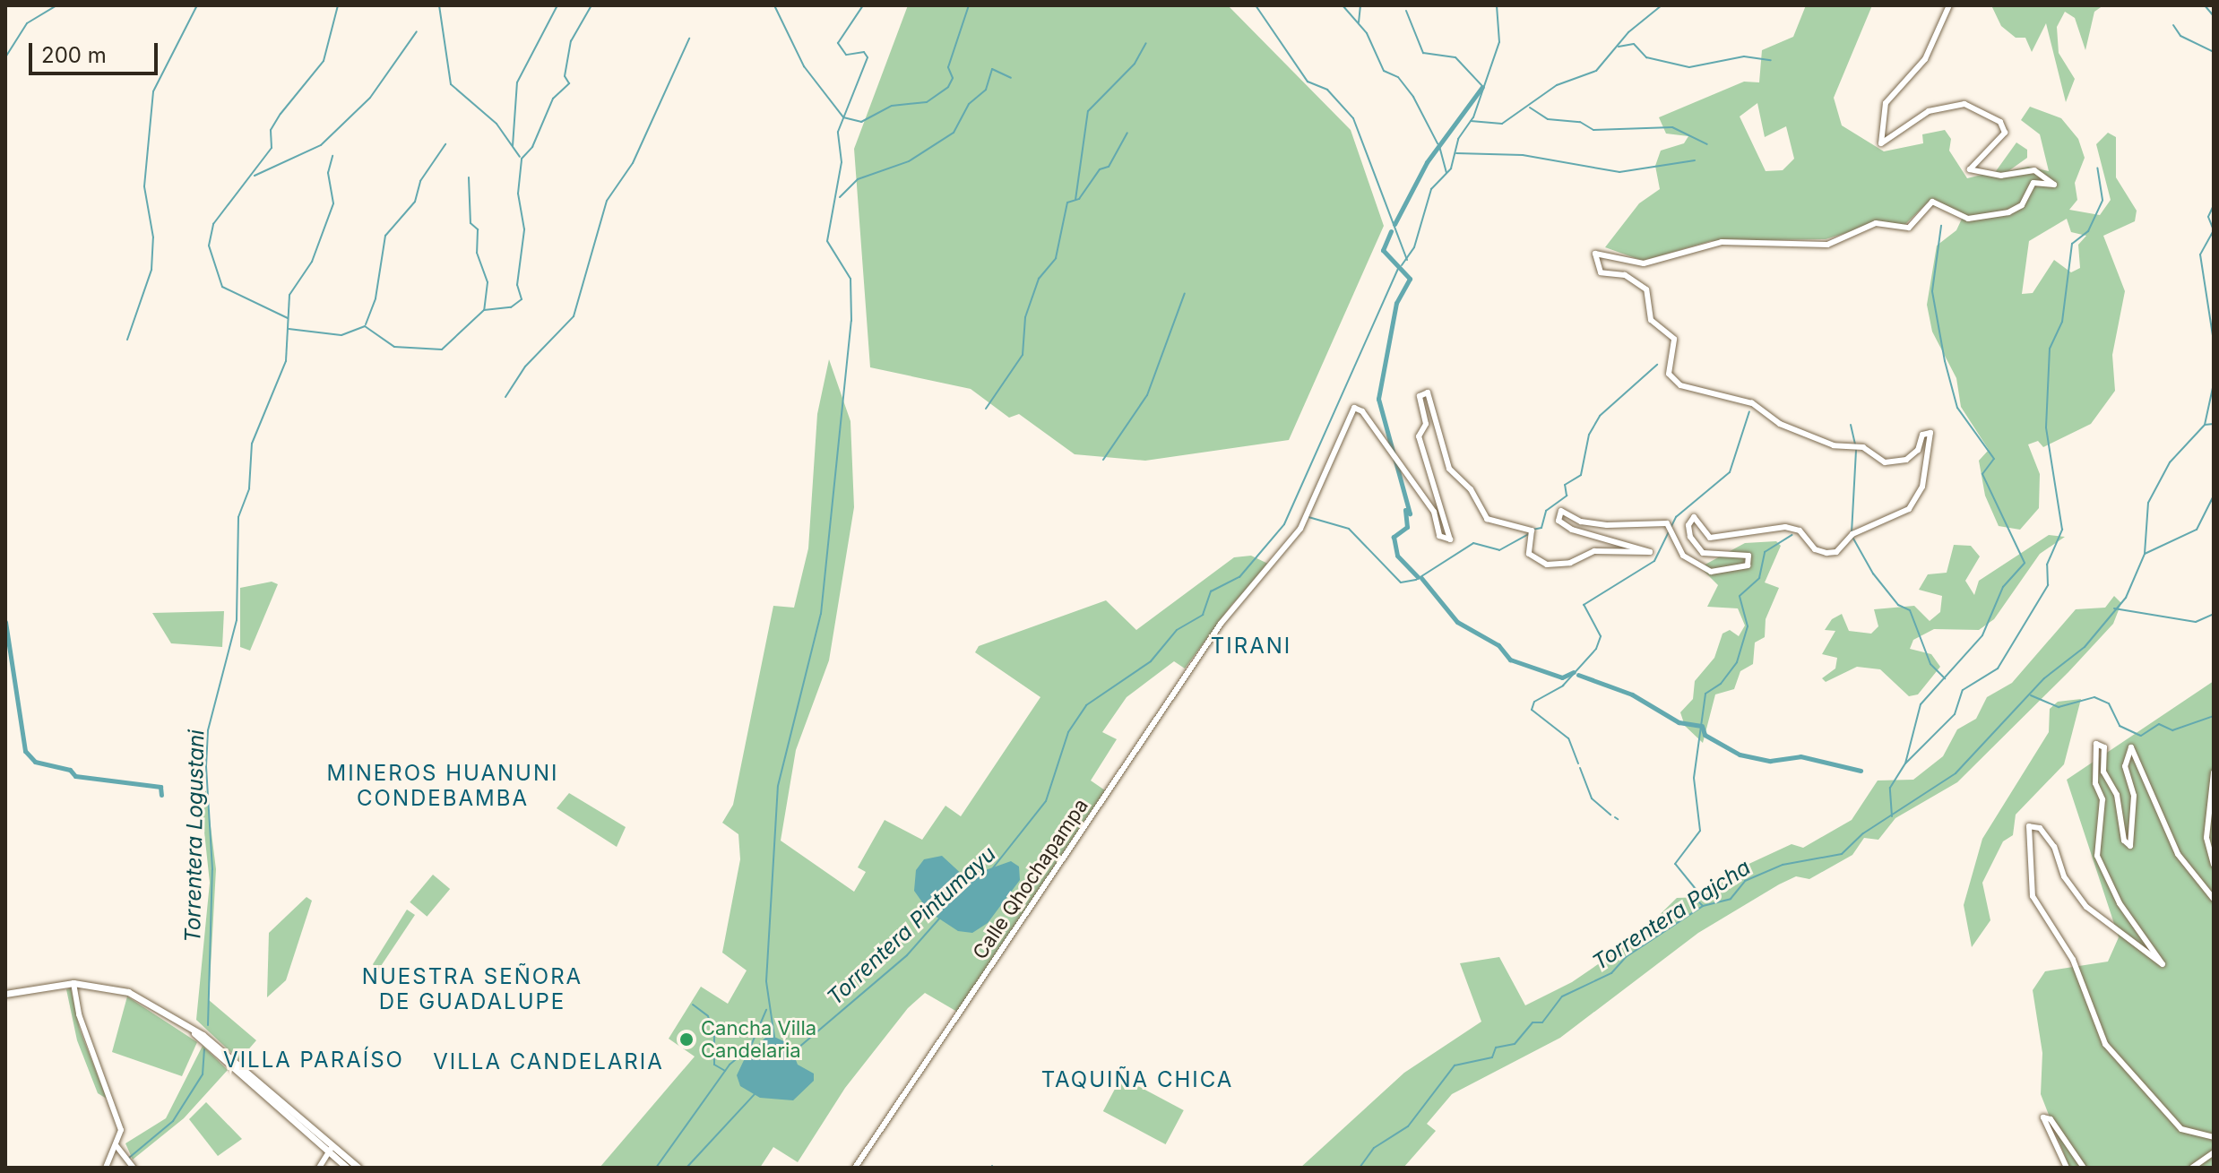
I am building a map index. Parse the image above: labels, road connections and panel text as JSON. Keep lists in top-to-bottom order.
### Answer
{
  "streets": {
    "street": ["Calle Qhochapampa"]
  },
  "districts": [
    "TIRANI",
    "MINEROS HUANUNI CONDEBAMBA",
    "NUESTRA SEÑORA DE GUADALUPE",
    "VILLA PARAÍSO",
    "VILLA CANDELARIA",
    "TAQUIÑA CHICA"
  ],
  "water": ["Torrentera Logustani", "Torrentera Pajcha", "Torrentera Pintumayu"],
  "places": ["Cancha Villa Candelaria"],
  "scale_bar": "200 m"
}
